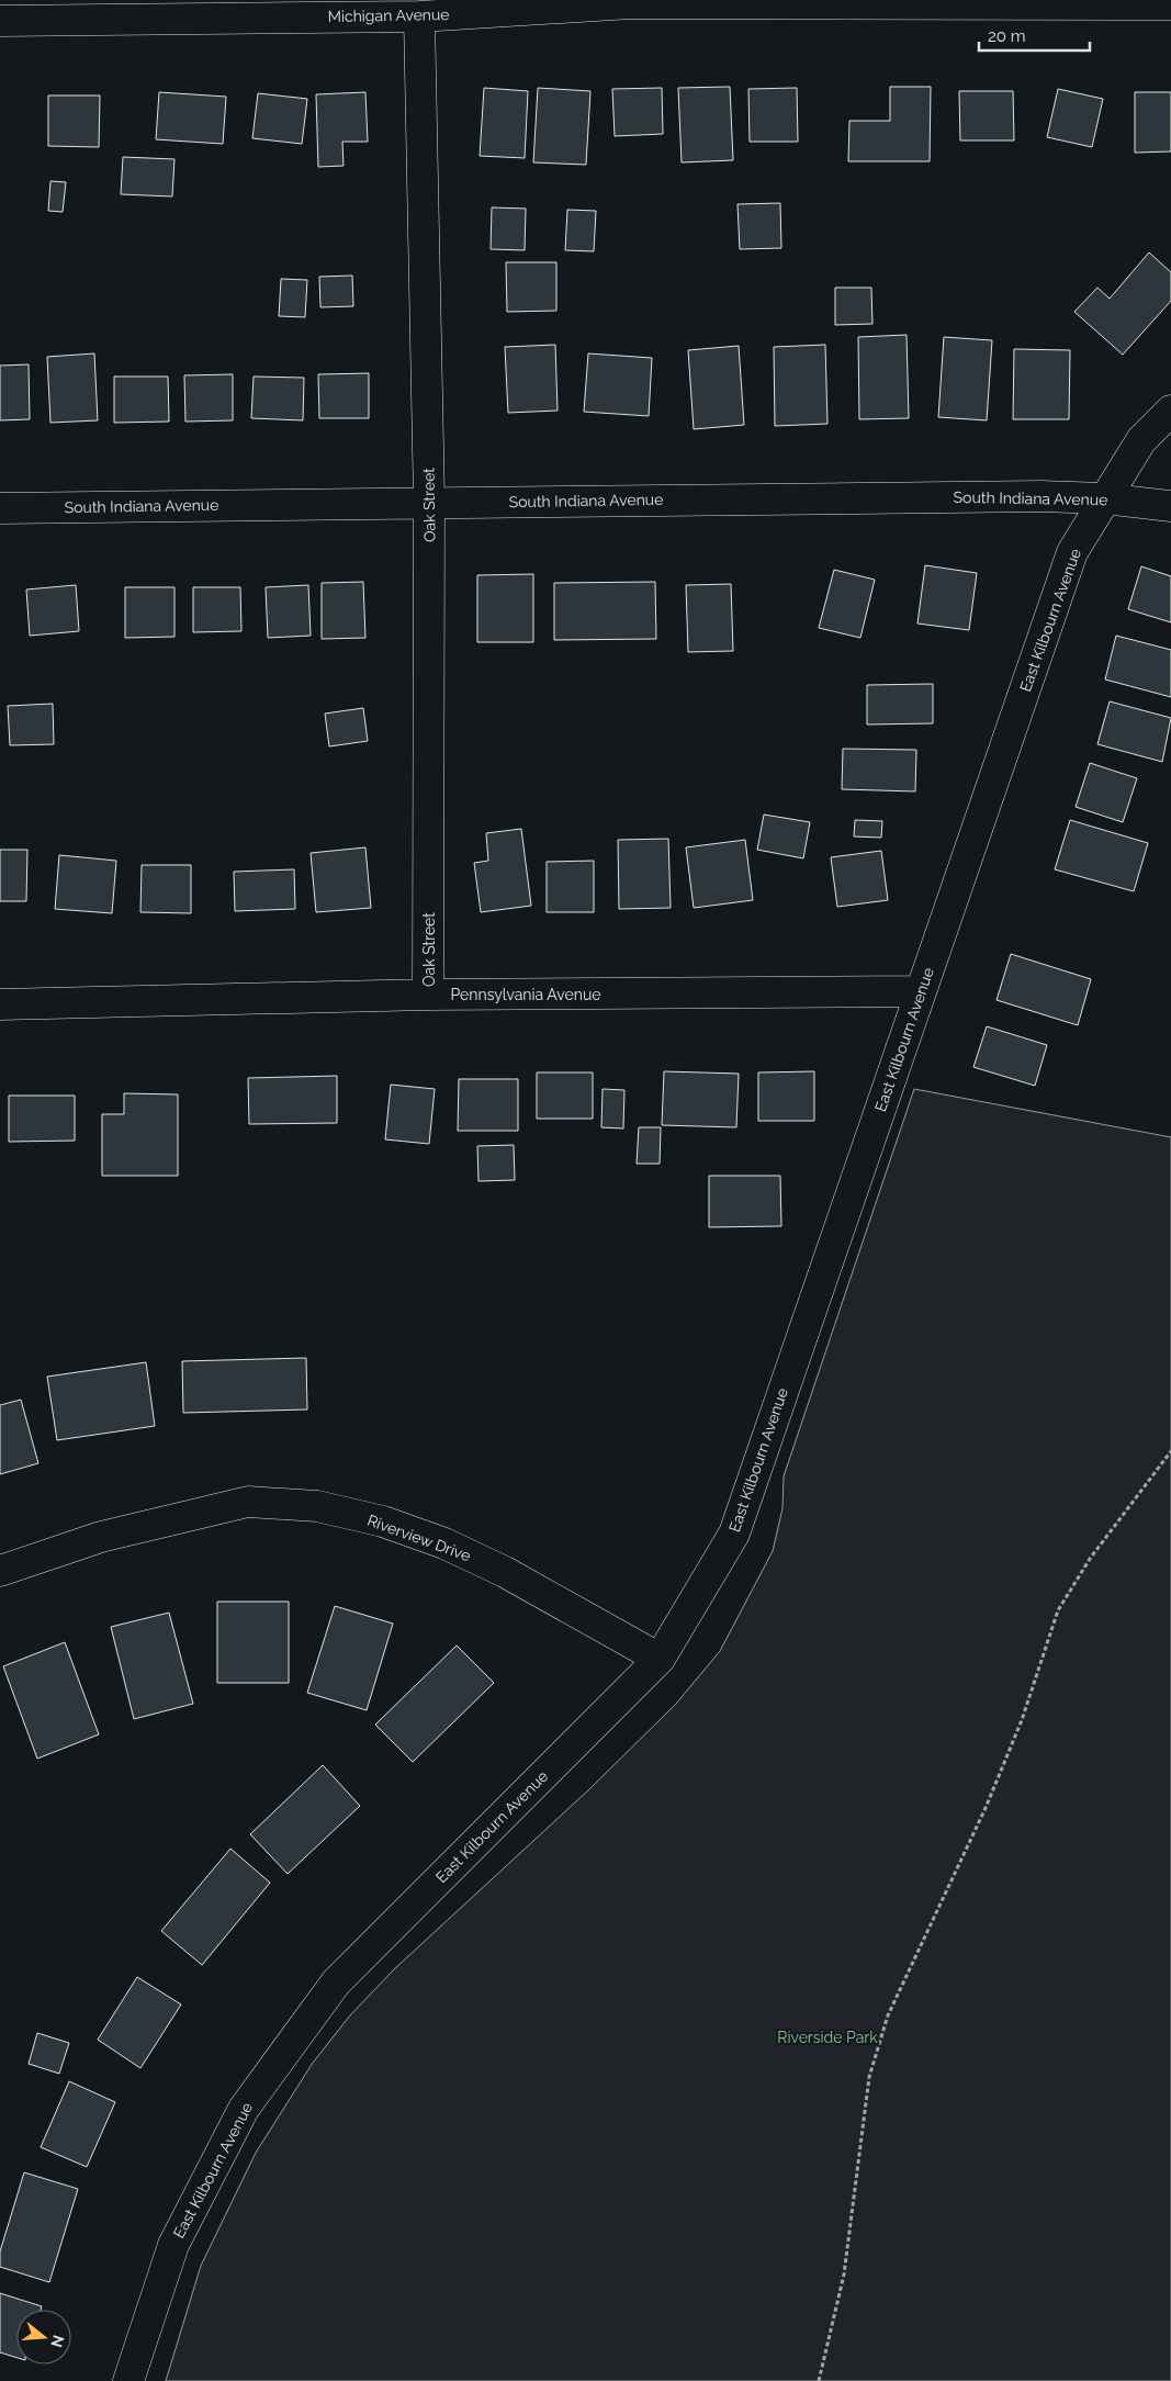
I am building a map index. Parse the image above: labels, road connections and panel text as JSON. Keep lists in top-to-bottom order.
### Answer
{
  "streets": {
    "street": [
      "Michigan Avenue",
      "South Indiana Avenue",
      "Oak Street",
      "East Kilbourn Avenue",
      "Pennsylvania Avenue",
      "Riverview Drive"
    ]
  },
  "crossings": [
    ["Michigan Avenue", "Oak Street"],
    ["South Indiana Avenue", "Oak Street"],
    ["South Indiana Avenue", "East Kilbourn Avenue"],
    ["Oak Street", "Pennsylvania Avenue"],
    ["East Kilbourn Avenue", "Pennsylvania Avenue"],
    ["East Kilbourn Avenue", "Riverview Drive"]
  ],
  "parks": ["Riverside Park"],
  "scale_bar": "20 m",
  "north": "right"
}
